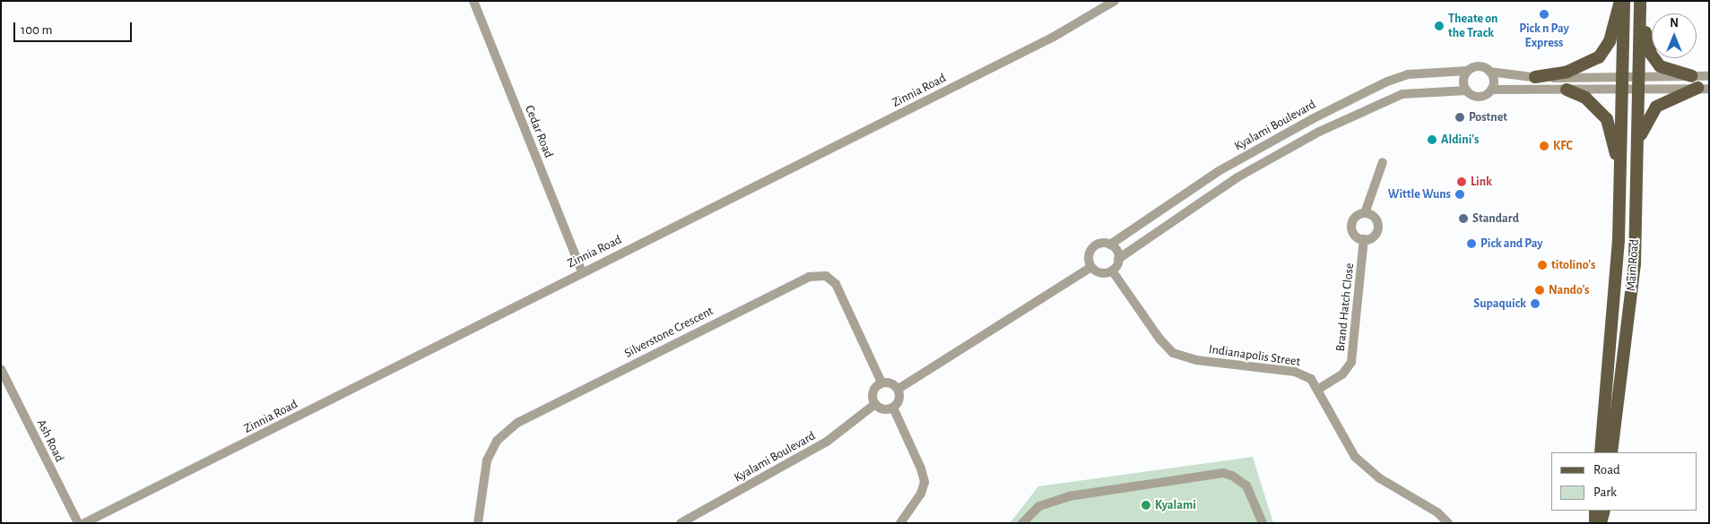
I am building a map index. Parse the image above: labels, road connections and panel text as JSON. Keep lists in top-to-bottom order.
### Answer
{
  "streets": {
    "main road": ["Main Road"],
    "street": [
      "Zinnia Road",
      "Kyalami Boulevard",
      "Cedar Road",
      "Brand Hatch Close",
      "Silverstone Crescent",
      "Indianapolis Street",
      "Ash Road"
    ]
  },
  "crossings": [
    ["Zinnia Road", "Cedar Road"],
    ["Kyalami Boulevard", "Main Road"],
    ["Kyalami Boulevard", "Silverstone Crescent"],
    ["Kyalami Boulevard", "Indianapolis Street"],
    ["Brand Hatch Close", "Indianapolis Street"]
  ],
  "places": [
    "Pick n Pay Express",
    "Theate on the Track",
    "Postnet",
    "Aldini's",
    "KFC",
    "Link",
    "Wittle Wuns",
    "Standard",
    "Pick and Pay",
    "titolino's",
    "Nando's",
    "Supaquick",
    "Kyalami"
  ],
  "legend": ["Road", "Park"],
  "scale_bar": "100 m",
  "north": "top"
}
